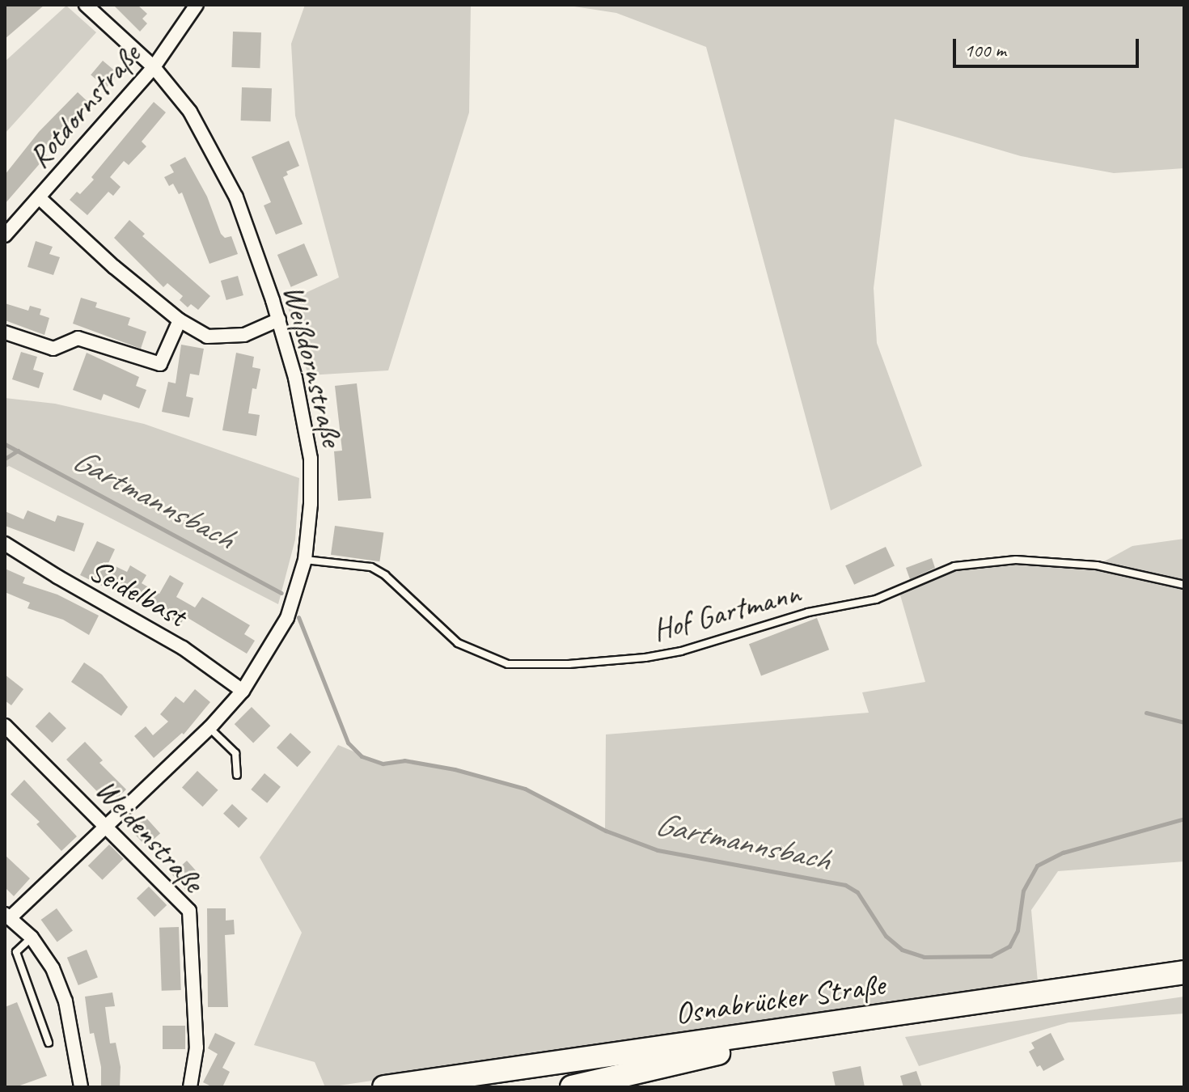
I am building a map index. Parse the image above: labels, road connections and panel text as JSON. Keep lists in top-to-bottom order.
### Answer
{
  "streets": {
    "highway": ["Osnabrücker Straße"],
    "street": [
      "Rotdornstraße",
      "Weißdornstraße",
      "Seidelbast",
      "Weidenstraße"
    ],
    "lane": ["Hof Gartmann"]
  },
  "crossings": [
    ["Rotdornstraße", "Weißdornstraße"],
    ["Weißdornstraße", "Seidelbast"],
    ["Weißdornstraße", "Hof Gartmann"],
    ["Weißdornstraße", "Weidenstraße"]
  ],
  "water": ["Gartmannsbach"],
  "scale_bar": "100 m"
}
